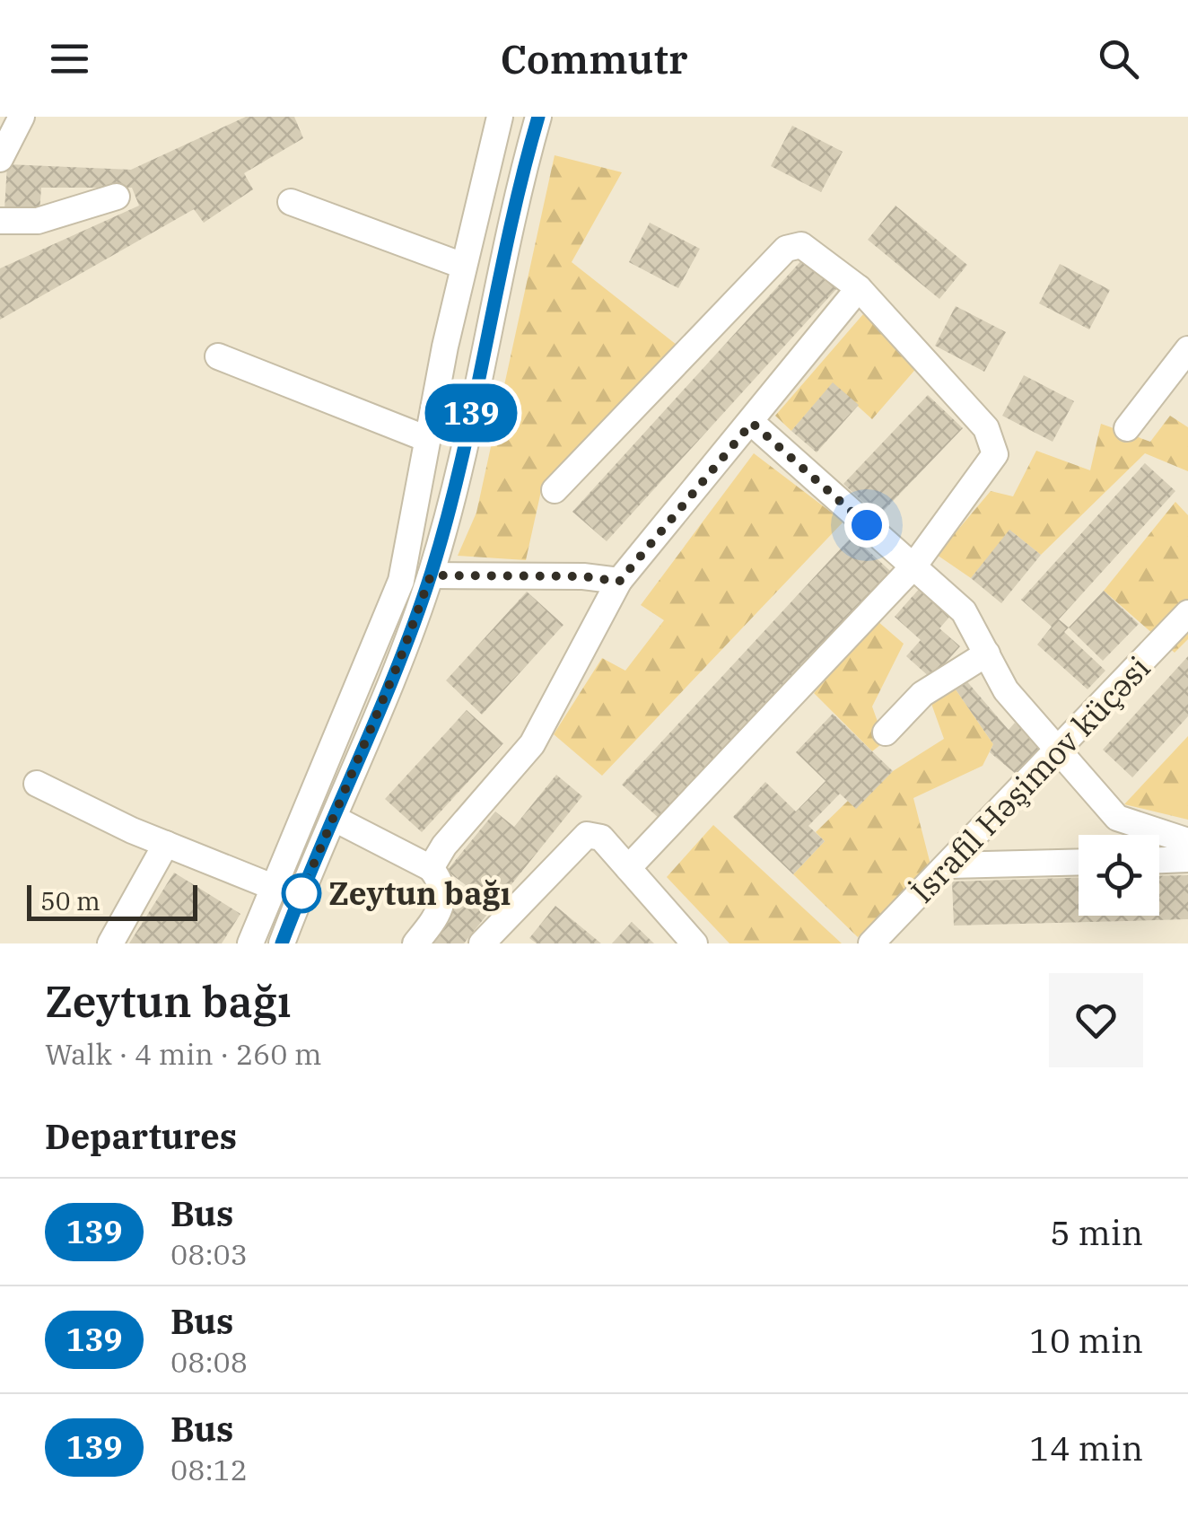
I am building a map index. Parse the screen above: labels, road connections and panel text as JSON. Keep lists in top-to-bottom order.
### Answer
{
  "streets": {
    "street": ["İsrafil Həşimov küçəsi"]
  },
  "places": ["Zeytun bağı"],
  "lines": ["bus line 139"],
  "scale_bar": "50 m",
  "page": {
    "header": "Commutr",
    "on_map": "139",
    "scale": "50 m",
    "heading": [
      ["Zeytun bağı", "Walk · 4 min · 260 m"],
      "Departures"
    ],
    "list": [
      {
        "mark": "139",
        "name": "Bus",
        "note": "08:03",
        "value": "5 min"
      },
      {
        "mark": "139",
        "name": "Bus",
        "note": "08:08",
        "value": "10 min"
      },
      {
        "mark": "139",
        "name": "Bus",
        "note": "08:12",
        "value": "14 min"
      }
    ]
  }
}
